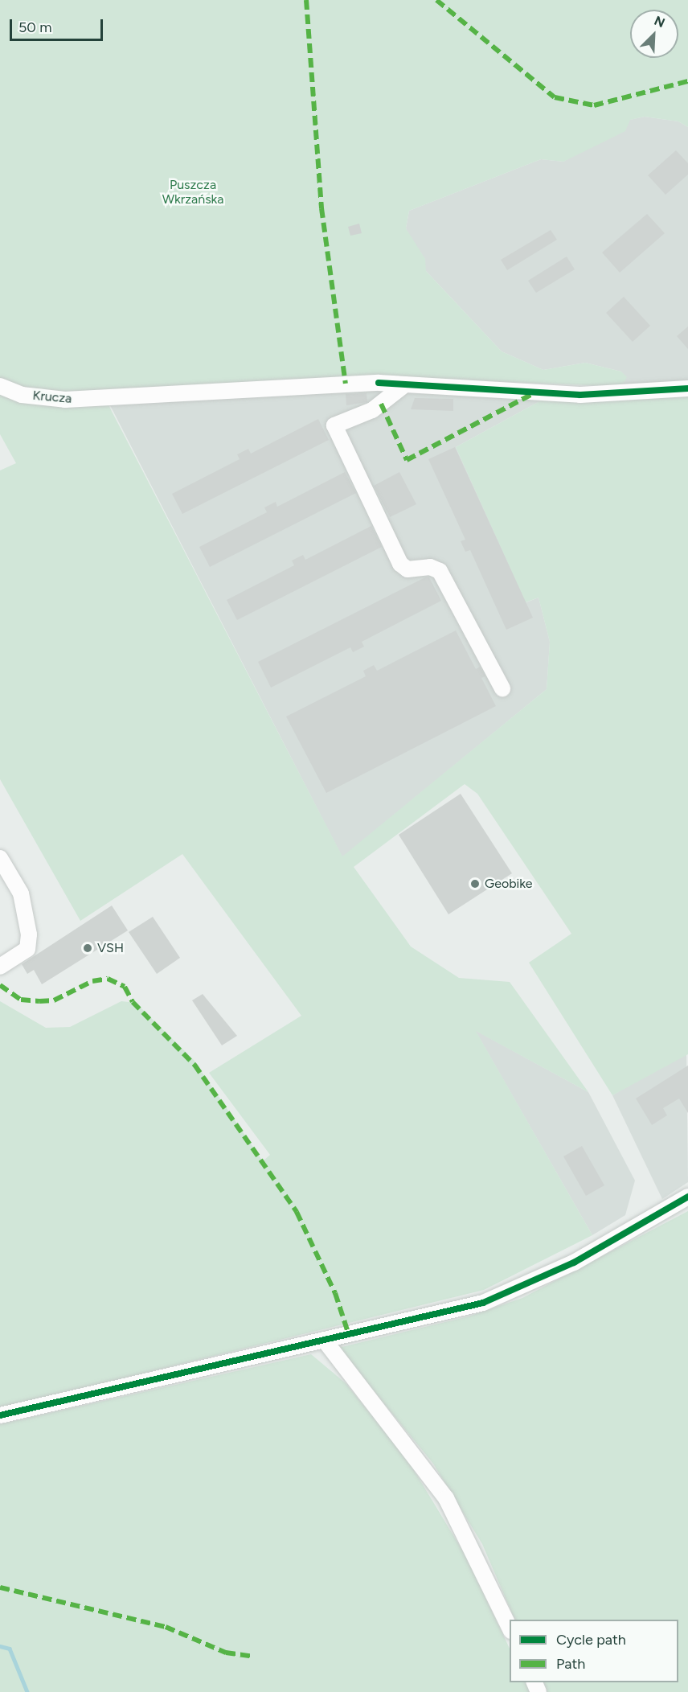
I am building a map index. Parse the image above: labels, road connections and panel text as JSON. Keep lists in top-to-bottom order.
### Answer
{
  "streets": {
    "street": ["Krucza"]
  },
  "parks": ["Puszcza Wkrzańska"],
  "places": ["Geobike", "VSH"],
  "legend": ["Cycle path", "Path"],
  "scale_bar": "50 m",
  "north": "top right"
}
